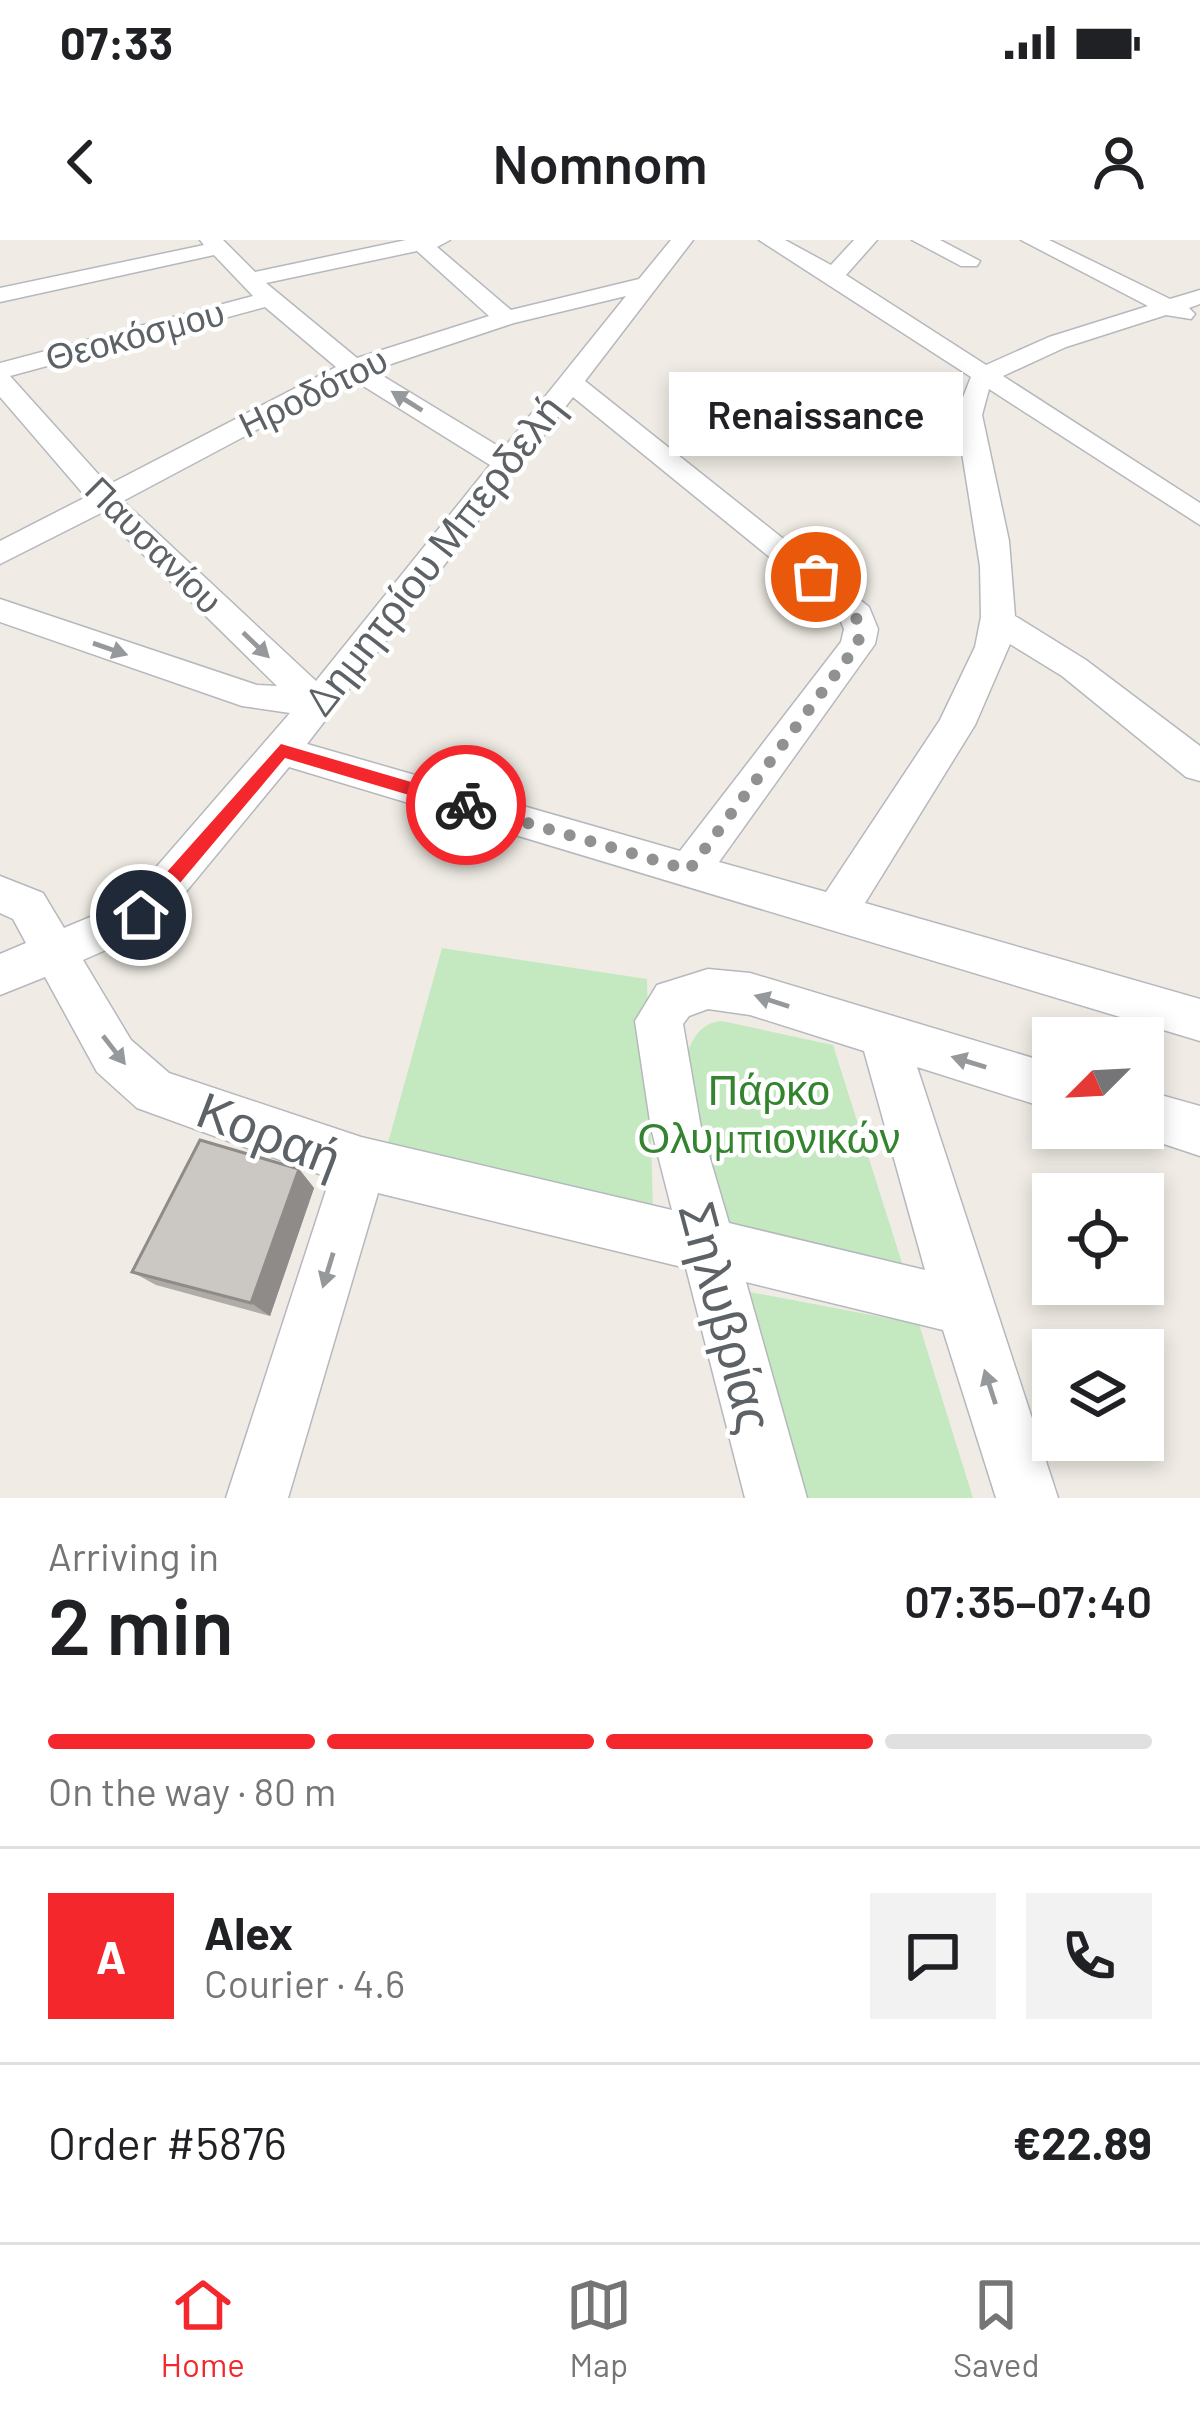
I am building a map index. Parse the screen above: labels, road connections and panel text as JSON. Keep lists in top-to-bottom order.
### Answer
{
  "streets": {
    "street": [
      "Θεοκόσμου",
      "Ηροδότου",
      "Παυσανίου",
      "Δημητρίου Μπερδελή",
      "Κοραή",
      "Σηλυβρίας"
    ]
  },
  "crossings": [
    ["Ηροδότου", "Παυσανίου"],
    ["Ηροδότου", "Δημητρίου Μπερδελή"],
    ["Παυσανίου", "Δημητρίου Μπερδελή"],
    ["Δημητρίου Μπερδελή", "Κοραή"]
  ],
  "parks": ["Πάρκο Ολυμπιονικών"],
  "places": ["Renaissance"],
  "north": "bottom left",
  "page": {
    "status": "07:33",
    "header": "Nomnom",
    "bubble": "Renaissance",
    "heading": ["2 min", "Arriving in", "07:35–07:40"],
    "panel": [
      "Alex",
      "Courier · 4.6",
      "Order #5876",
      "€22.89"
    ],
    "bar": "On the way · 80 m",
    "round": "A",
    "tabs": ["Home", "Map", "Saved"]
  }
}
